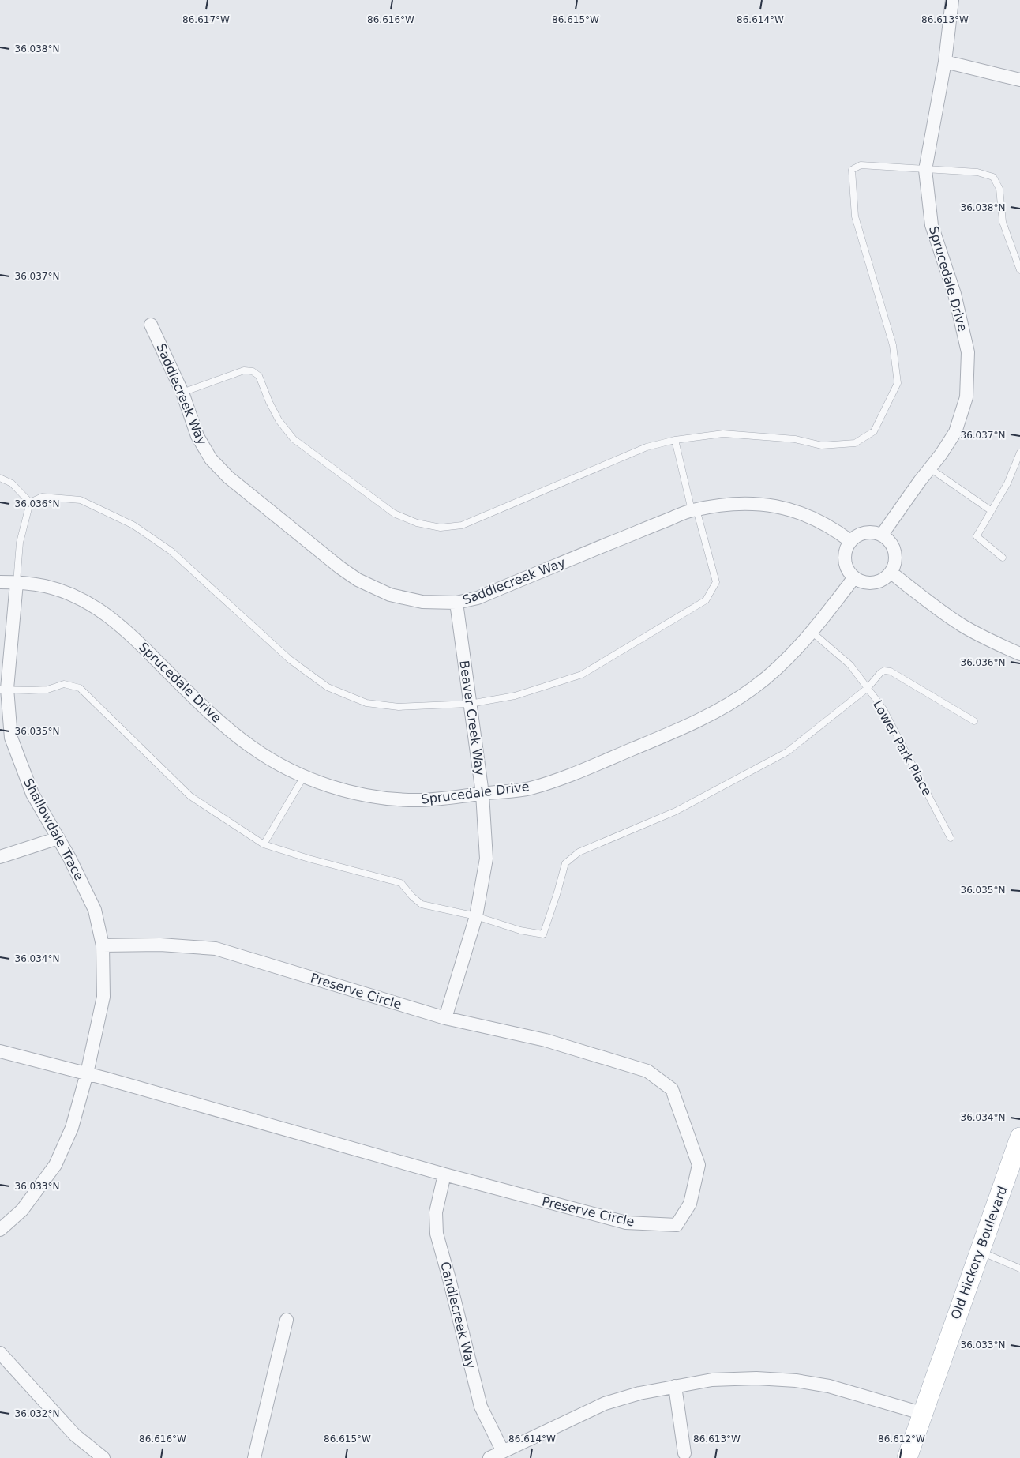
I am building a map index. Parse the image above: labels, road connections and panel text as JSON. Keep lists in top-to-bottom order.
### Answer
{
  "streets": {
    "main road": ["Old Hickory Boulevard"],
    "street": [
      "Sprucedale Drive",
      "Saddlecreek Way",
      "Beaver Creek Way",
      "Shallowdale Trace",
      "Preserve Circle",
      "Candlecreek Way"
    ],
    "lane": ["Lower Park Place"]
  },
  "crossings": [
    ["Sprucedale Drive", "Saddlecreek Way"],
    ["Sprucedale Drive", "Beaver Creek Way"],
    ["Sprucedale Drive", "Lower Park Place"],
    ["Sprucedale Drive", "Shallowdale Trace"],
    ["Saddlecreek Way", "Beaver Creek Way"],
    ["Beaver Creek Way", "Preserve Circle"],
    ["Shallowdale Trace", "Preserve Circle"],
    ["Preserve Circle", "Candlecreek Way"]
  ],
  "coordinates": [
    "86.617°W",
    "86.616°W",
    "86.615°W",
    "86.614°W",
    "86.613°W",
    "36.038°N",
    "36.037°N",
    "36.036°N",
    "36.035°N",
    "36.034°N",
    "36.033°N",
    "36.032°N",
    "86.612°W"
  ]
}
